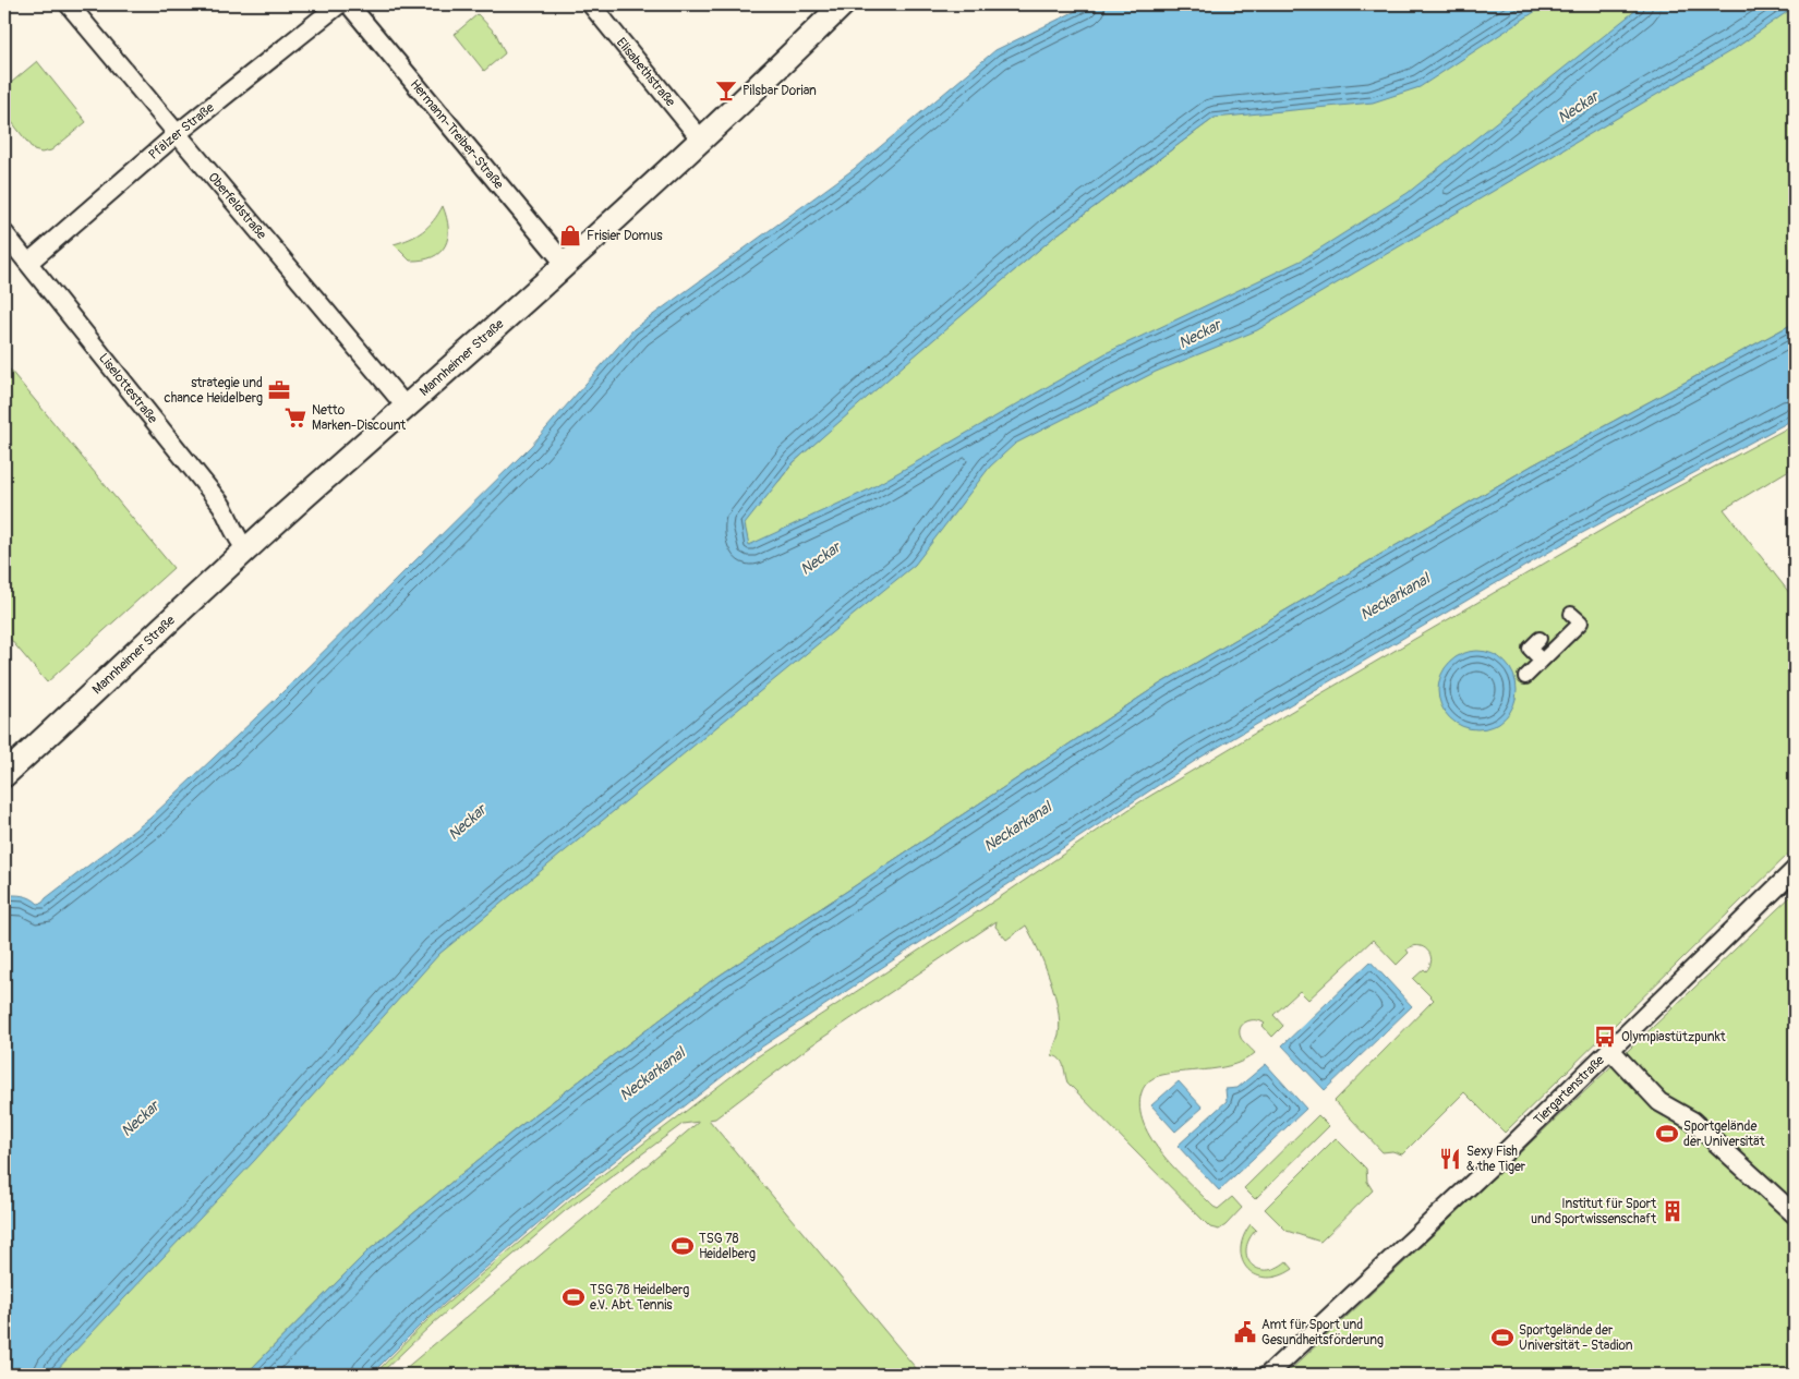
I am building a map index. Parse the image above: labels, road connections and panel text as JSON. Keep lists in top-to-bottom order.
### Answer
{
  "streets": {
    "street": [
      "Elisabethstraße",
      "Pfälzer Straße",
      "Hermann-Treiber-Straße",
      "Oberfeldstraße",
      "Mannheimer Straße",
      "Liselottestraße",
      "Tiergartenstraße"
    ]
  },
  "crossings": [
    ["Elisabethstraße", "Mannheimer Straße"],
    ["Pfälzer Straße", "Oberfeldstraße"],
    ["Pfälzer Straße", "Liselottestraße"],
    ["Hermann-Treiber-Straße", "Mannheimer Straße"],
    ["Oberfeldstraße", "Mannheimer Straße"],
    ["Mannheimer Straße", "Liselottestraße"]
  ],
  "water": ["Neckar", "Neckarkanal"],
  "places": {
    "bar": ["Pilsbar Dorian"],
    "shop": ["Frisier Domus"],
    "office": ["strategie und chance Heidelberg"],
    "supermarket": ["Netto Marken-Discount"],
    "bus stop": ["Olympiastützpunkt"],
    "sports": [
      "Sportgelände der Universität",
      "TSG 78 Heidelberg",
      "TSG 78 Heidelberg e.V. Abt. Tennis",
      "Sportgelände der Universität - Stadion"
    ],
    "restaurant": ["Sexy Fish & the Tiger"],
    "building": ["Institut für Sport und Sportwissenschaft"],
    "public building": ["Amt für Sport und Gesundheitsförderung"]
  }
}
